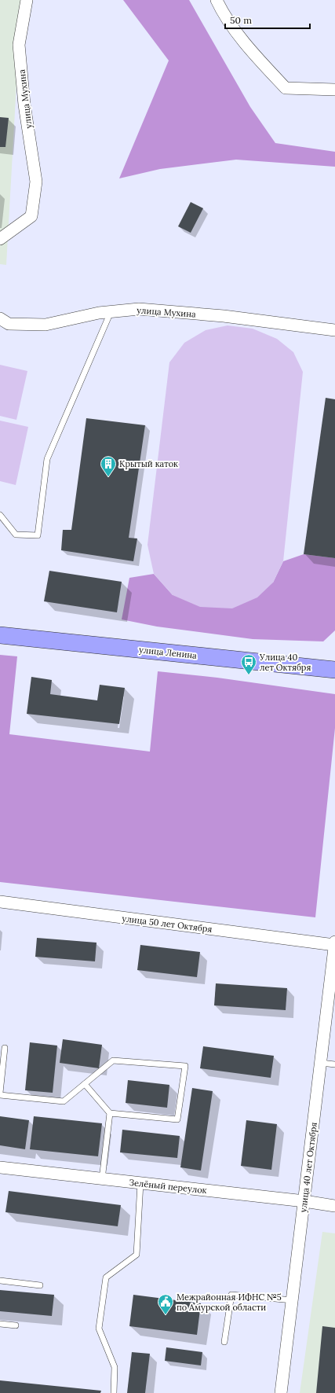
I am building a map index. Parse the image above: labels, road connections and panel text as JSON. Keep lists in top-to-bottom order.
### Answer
{
  "streets": {
    "main road": ["улица Ленина"],
    "street": [
      "улица Мухина",
      "улица 50 лет Октября",
      "улица 40 лет Октября",
      "Зелёный переулок"
    ]
  },
  "crossings": [
    ["улица 50 лет Октября", "улица 40 лет Октября"],
    ["улица 40 лет Октября", "Зелёный переулок"]
  ],
  "places": {
    "building": ["Крытый каток"],
    "bus stop": ["Улица 40 лет Октября"],
    "public building": ["Межрайонная ИФНС №5 по Амурской области"]
  },
  "scale_bar": "50 m"
}
